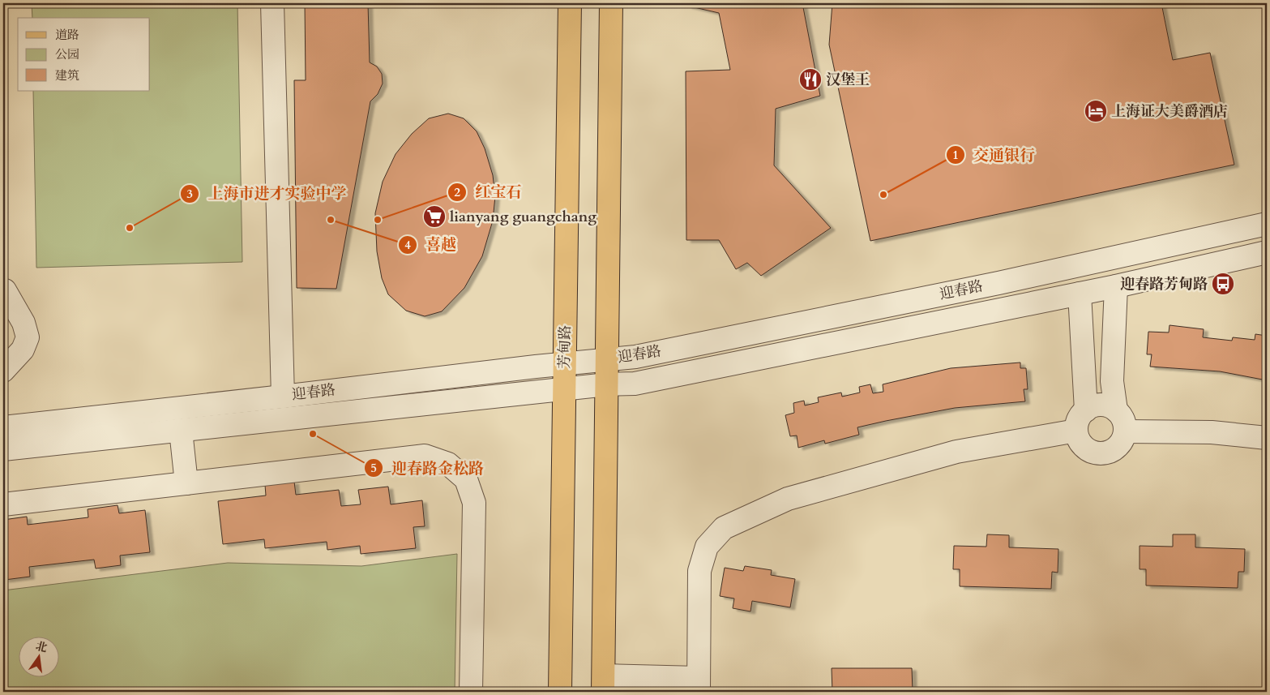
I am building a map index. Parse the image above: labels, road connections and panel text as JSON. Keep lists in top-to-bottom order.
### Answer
{
  "streets": {
    "main road": ["芳甸路"],
    "street": ["迎春路"]
  },
  "crossings": [
    ["迎春路", "芳甸路"]
  ],
  "places": {
    "restaurant": ["汉堡王"],
    "hotel": ["上海证大美爵酒店"],
    "other": [
      "交通银行",
      "喜越",
      "红宝石",
      "上海市进才实验中学",
      "迎春路金松路"
    ],
    "supermarket": ["lianyang guangchang"],
    "bus stop": ["迎春路芳甸路"]
  },
  "legend": ["道路", "公园", "建筑"],
  "north": "top"
}
